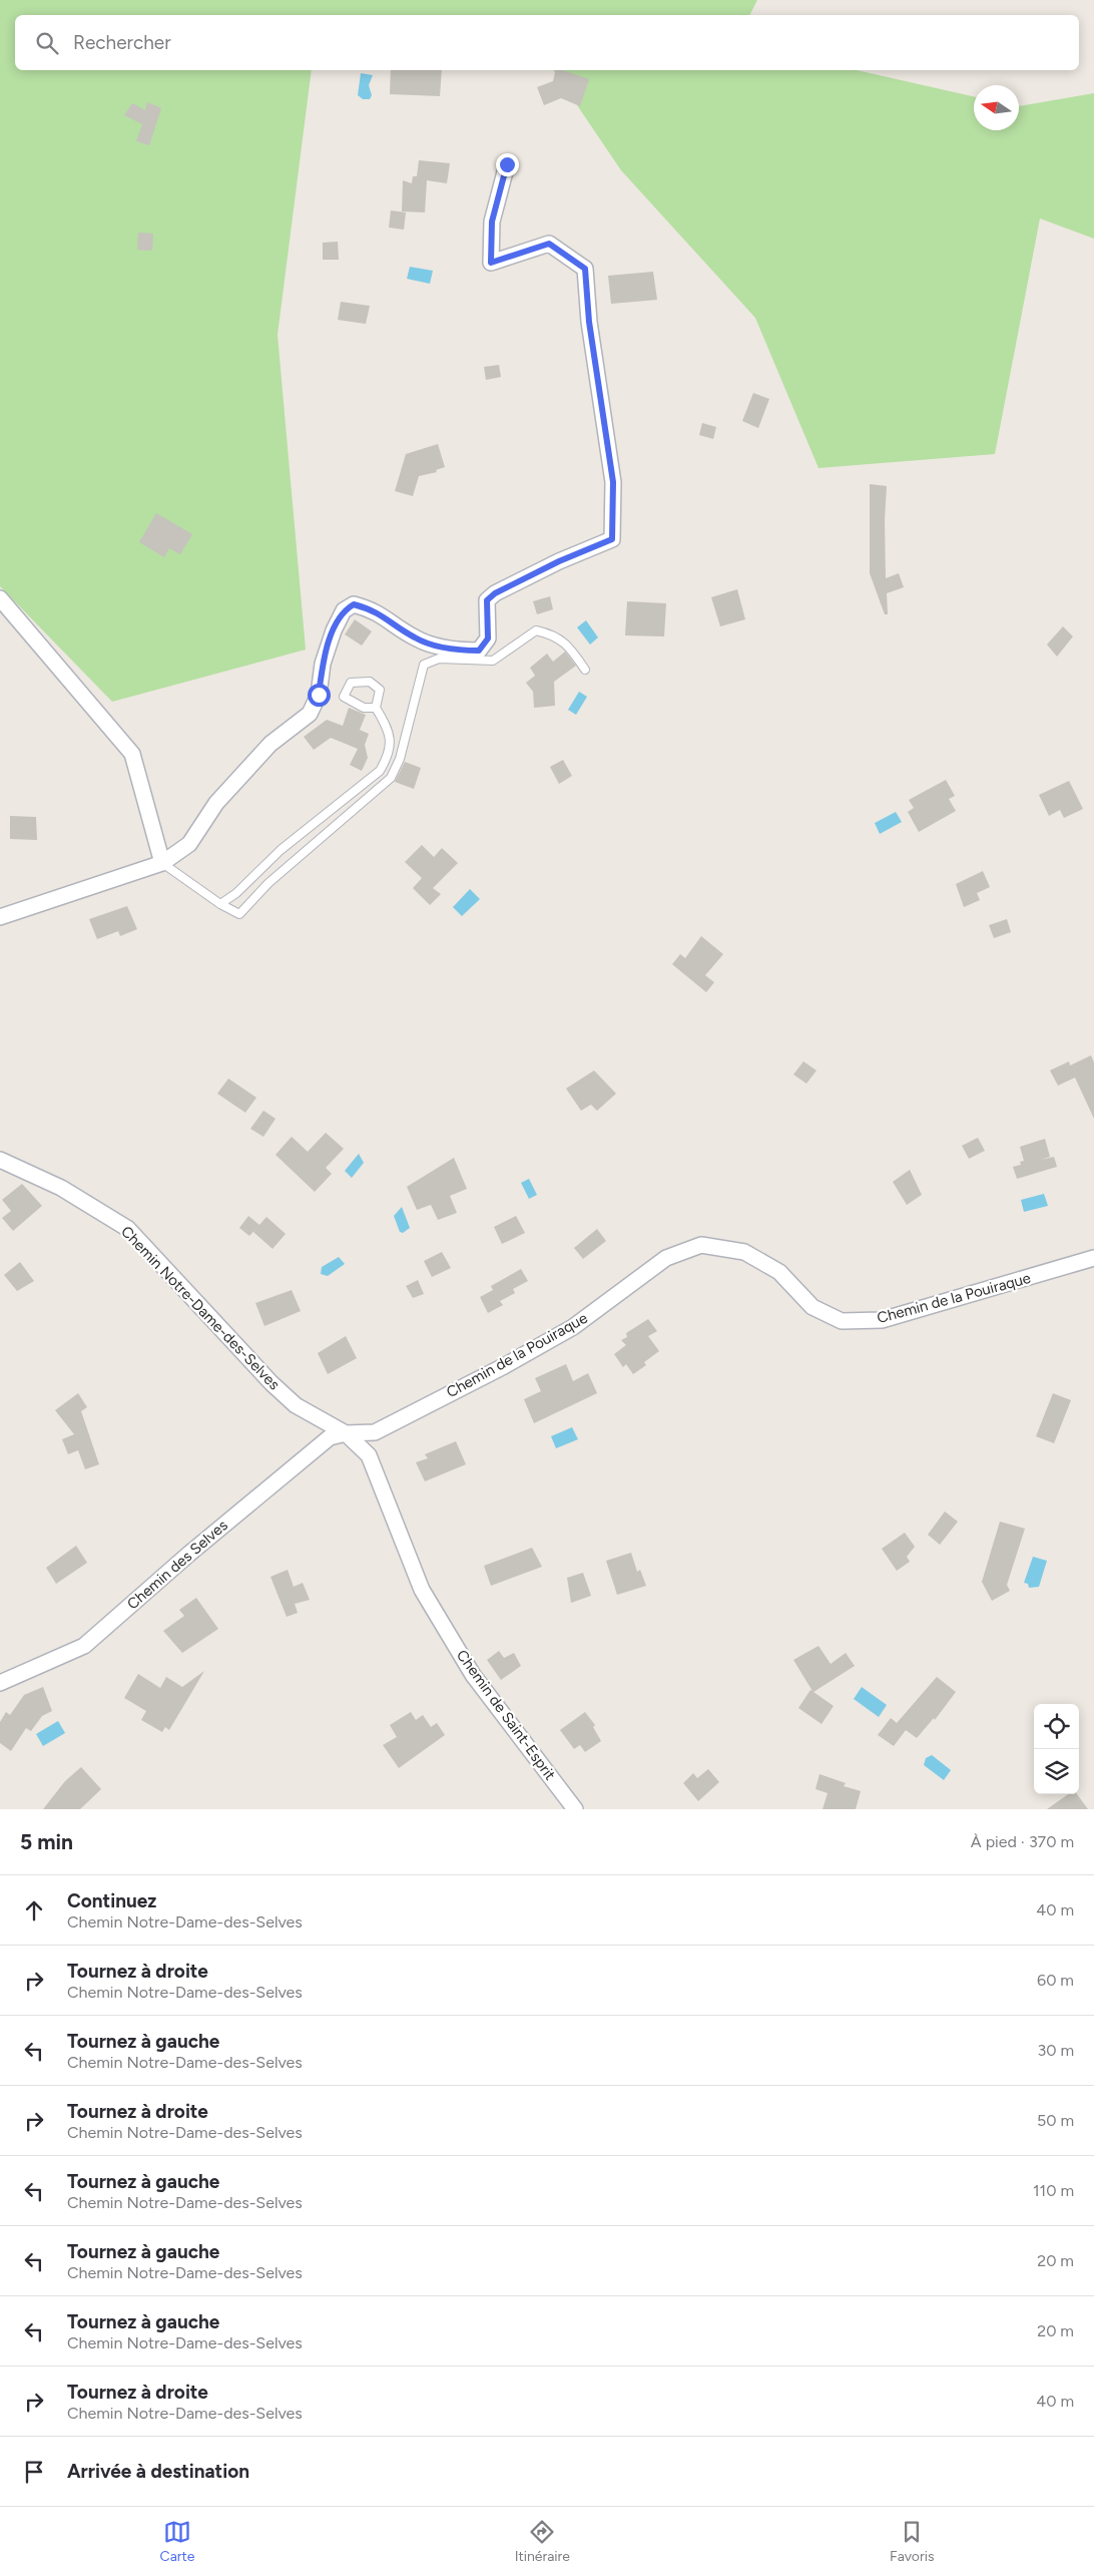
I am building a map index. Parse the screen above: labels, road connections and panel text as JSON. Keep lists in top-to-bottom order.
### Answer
{
  "streets": {
    "street": [
      "Chemin de la Pouiraque",
      "Chemin Notre-Dame-des-Selves",
      "Chemin des Selves",
      "Chemin de Saint-Esprit"
    ]
  },
  "crossings": [
    ["Chemin de la Pouiraque", "Chemin Notre-Dame-des-Selves"],
    ["Chemin de la Pouiraque", "Chemin des Selves"],
    ["Chemin de la Pouiraque", "Chemin de Saint-Esprit"],
    ["Chemin Notre-Dame-des-Selves", "Chemin des Selves"],
    ["Chemin Notre-Dame-des-Selves", "Chemin de Saint-Esprit"],
    ["Chemin des Selves", "Chemin de Saint-Esprit"]
  ],
  "north": "left",
  "page": {
    "search": "Rechercher",
    "heading": ["5 min", "À pied · 370 m"],
    "list": [
      ["Continuez", "Chemin Notre-Dame-des-Selves", "40 m"],
      ["Tournez à droite", "Chemin Notre-Dame-des-Selves", "60 m"],
      ["Tournez à gauche", "Chemin Notre-Dame-des-Selves", "30 m"],
      ["Tournez à droite", "Chemin Notre-Dame-des-Selves", "50 m"],
      ["Tournez à gauche", "Chemin Notre-Dame-des-Selves", "110 m"],
      ["Tournez à gauche", "Chemin Notre-Dame-des-Selves", "20 m"],
      ["Tournez à gauche", "Chemin Notre-Dame-des-Selves", "20 m"],
      ["Tournez à droite", "Chemin Notre-Dame-des-Selves", "40 m"],
      "Arrivée à destination"
    ],
    "nav": ["Carte", "Itinéraire", "Favoris"]
  }
}
